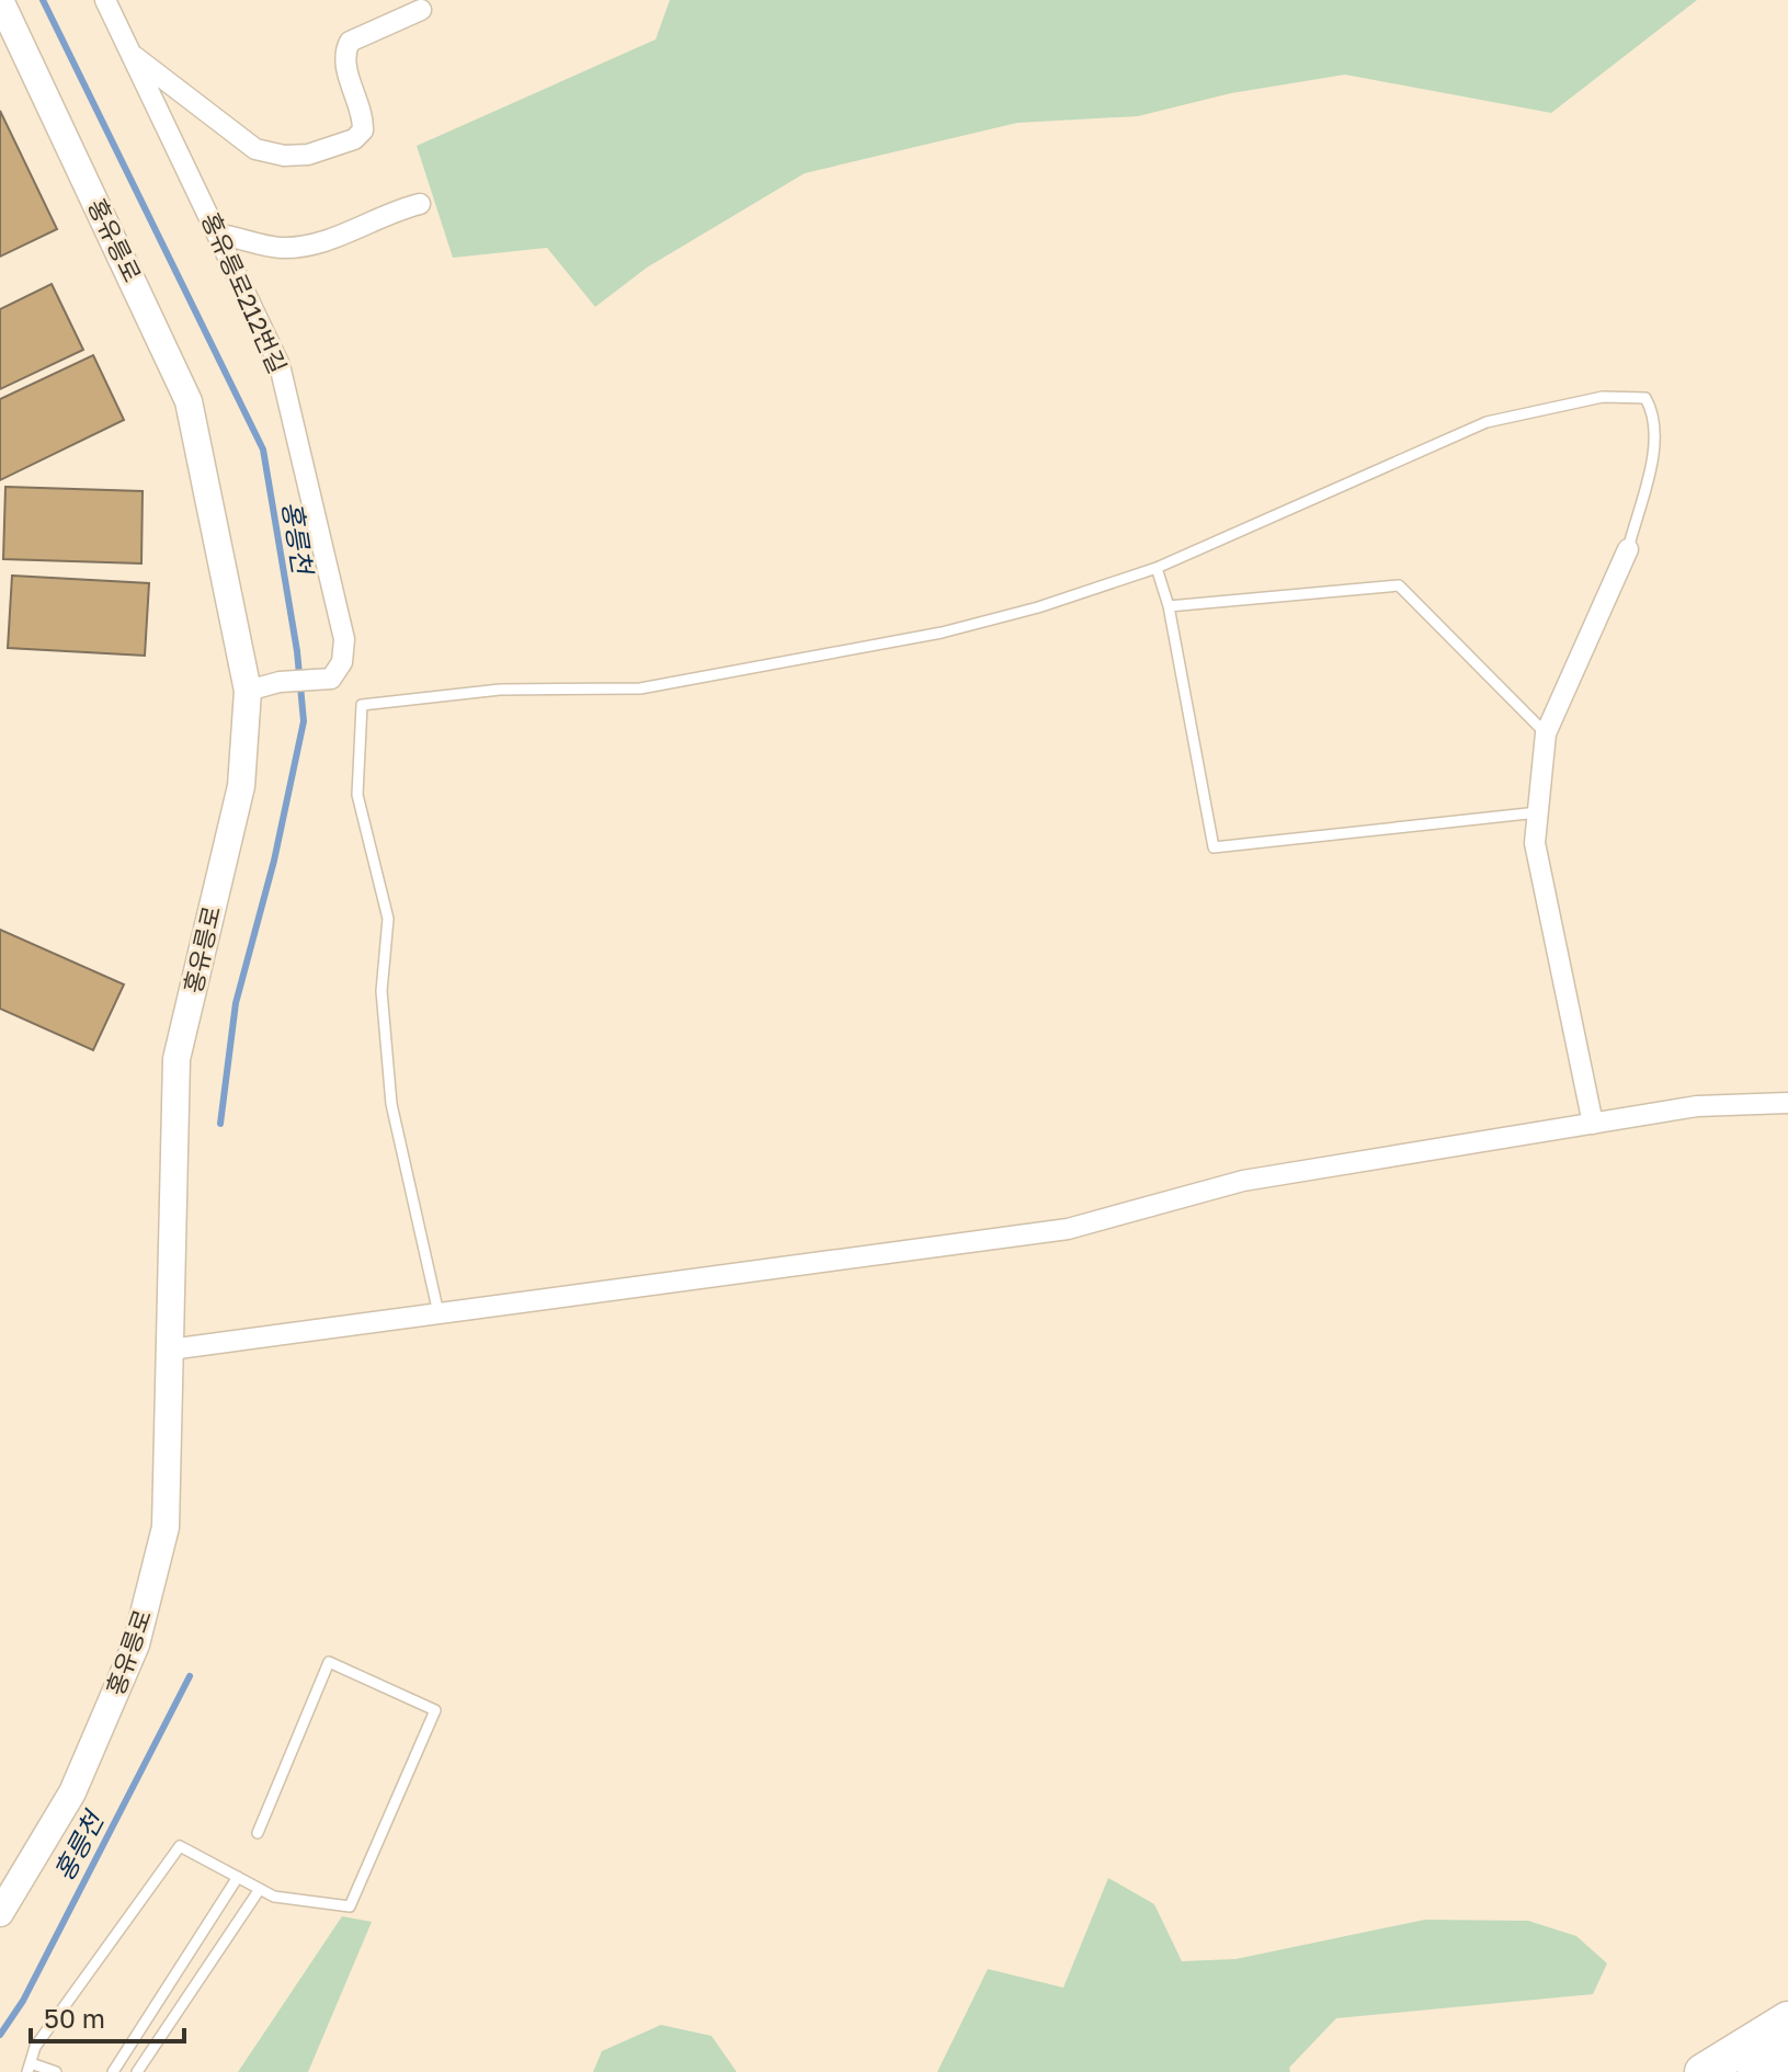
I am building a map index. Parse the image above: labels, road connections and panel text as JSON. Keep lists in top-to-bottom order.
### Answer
{
  "streets": {
    "street": ["홍유릉로", "홍유릉로212번길"]
  },
  "crossings": [
    ["홍유릉로", "홍유릉로212번길"]
  ],
  "water": ["홍릉천"],
  "scale_bar": "50 m"
}
